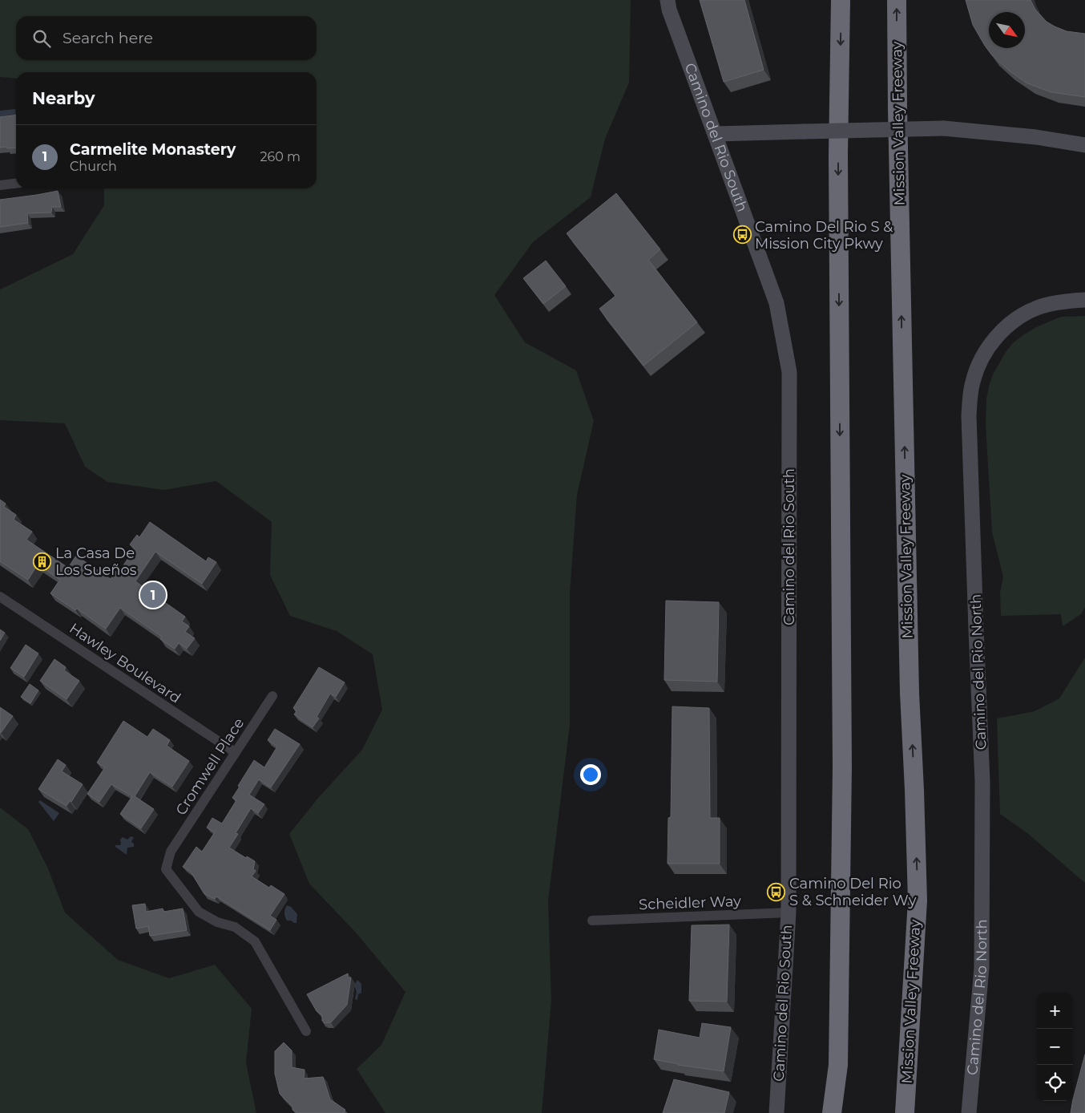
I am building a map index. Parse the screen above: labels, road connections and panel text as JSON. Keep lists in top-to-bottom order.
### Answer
{
  "streets": {
    "highway": ["Mission Valley Freeway"],
    "street": [
      "Camino del Rio South",
      "Hawley Boulevard",
      "Camino del Rio North",
      "Cromwell Place",
      "Scheidler Way"
    ]
  },
  "crossings": [
    ["Camino del Rio South", "Scheidler Way"],
    ["Hawley Boulevard", "Cromwell Place"]
  ],
  "places": {
    "bus stop": ["Camino Del Rio S & Mission City Pkwy", "Camino Del Rio S & Schneider Wy"],
    "building": ["La Casa De Los Sueños"]
  },
  "north": "bottom right",
  "page": {
    "search": "Search here",
    "heading": "Nearby",
    "list": [
      {
        "mark": "1",
        "name": "Carmelite Monastery",
        "note": "Church",
        "value": "260 m"
      }
    ],
    "pins": "1",
    "map_buttons": ["+", "−"]
  }
}
